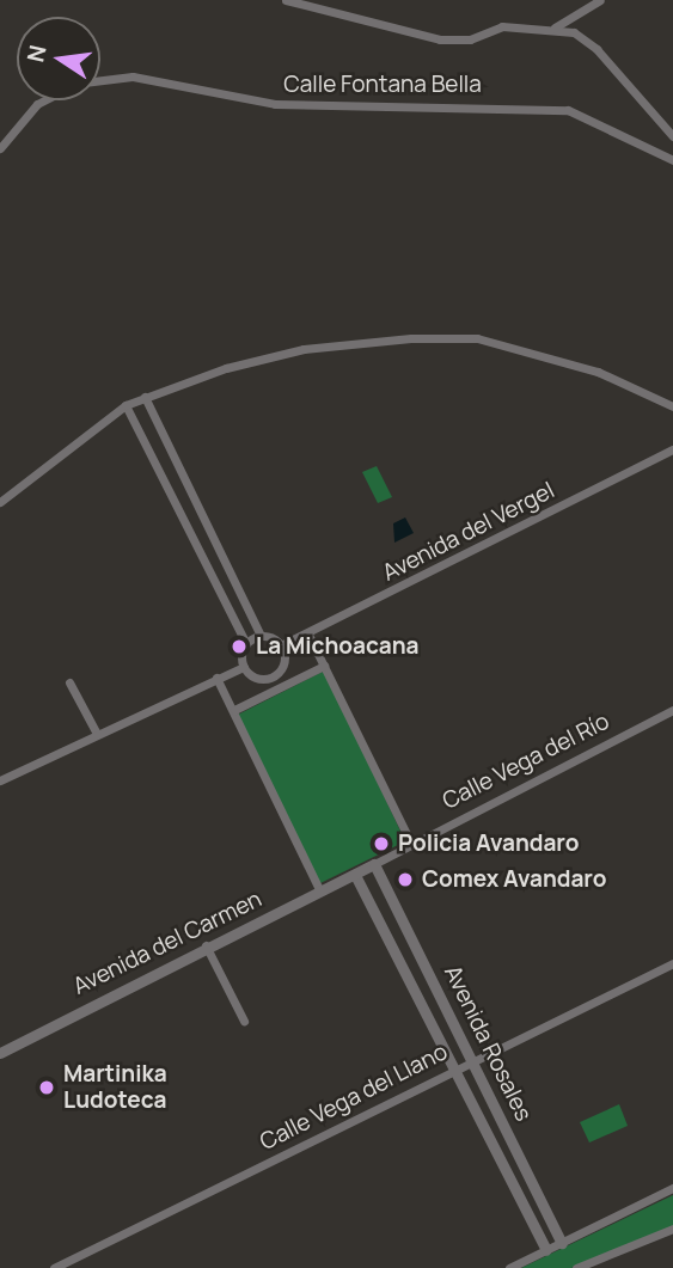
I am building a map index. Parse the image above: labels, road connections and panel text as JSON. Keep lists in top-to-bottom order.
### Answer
{
  "streets": {
    "street": [
      "Calle Fontana Bella",
      "Avenida del Vergel",
      "Calle Vega del Río",
      "Avenida del Carmen",
      "Avenida Rosales",
      "Calle Vega del Llano"
    ]
  },
  "crossings": [
    ["Calle Vega del Río", "Avenida del Carmen"],
    ["Calle Vega del Río", "Avenida Rosales"],
    ["Avenida del Carmen", "Avenida Rosales"],
    ["Avenida Rosales", "Calle Vega del Llano"]
  ],
  "places": [
    "La Michoacana",
    "Policia Avandaro",
    "Comex Avandaro",
    "Martinika Ludoteca"
  ],
  "north": "left"
}
